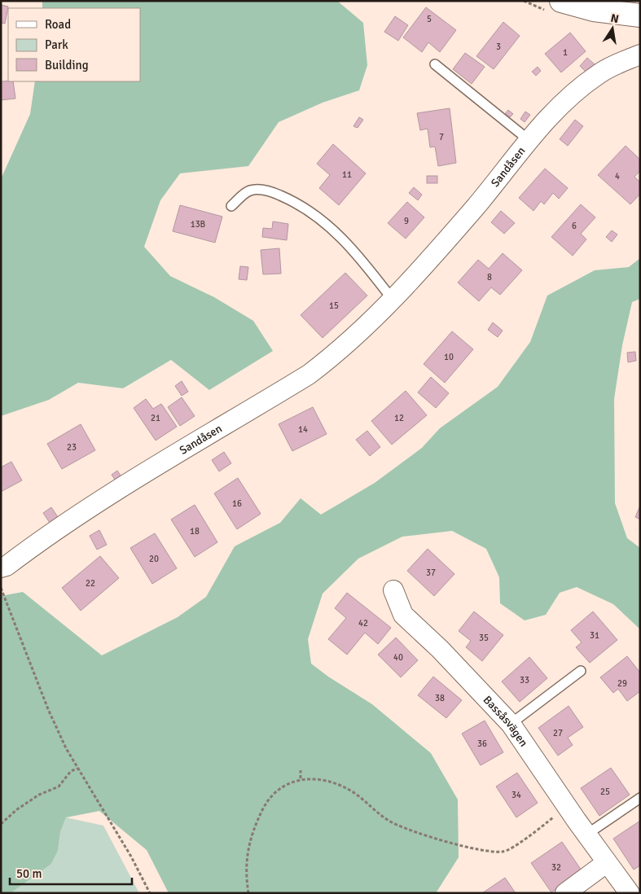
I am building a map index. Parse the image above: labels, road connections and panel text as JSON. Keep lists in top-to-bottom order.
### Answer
{
  "streets": {
    "street": ["Sandåsen", "Bassåsvägen"]
  },
  "house_numbers": [
    "5",
    "3",
    "1",
    "7",
    "11",
    "4",
    "9",
    "13B",
    "6",
    "8",
    "15",
    "10",
    "21",
    "12",
    "14",
    "23",
    "16",
    "18",
    "20",
    "37",
    "22",
    "42",
    "31",
    "35",
    "40",
    "33",
    "29",
    "38",
    "27",
    "36",
    "25",
    "34",
    "32"
  ],
  "legend": ["Road", "Park", "Building"],
  "scale_bar": "50 m",
  "north": "top"
}
